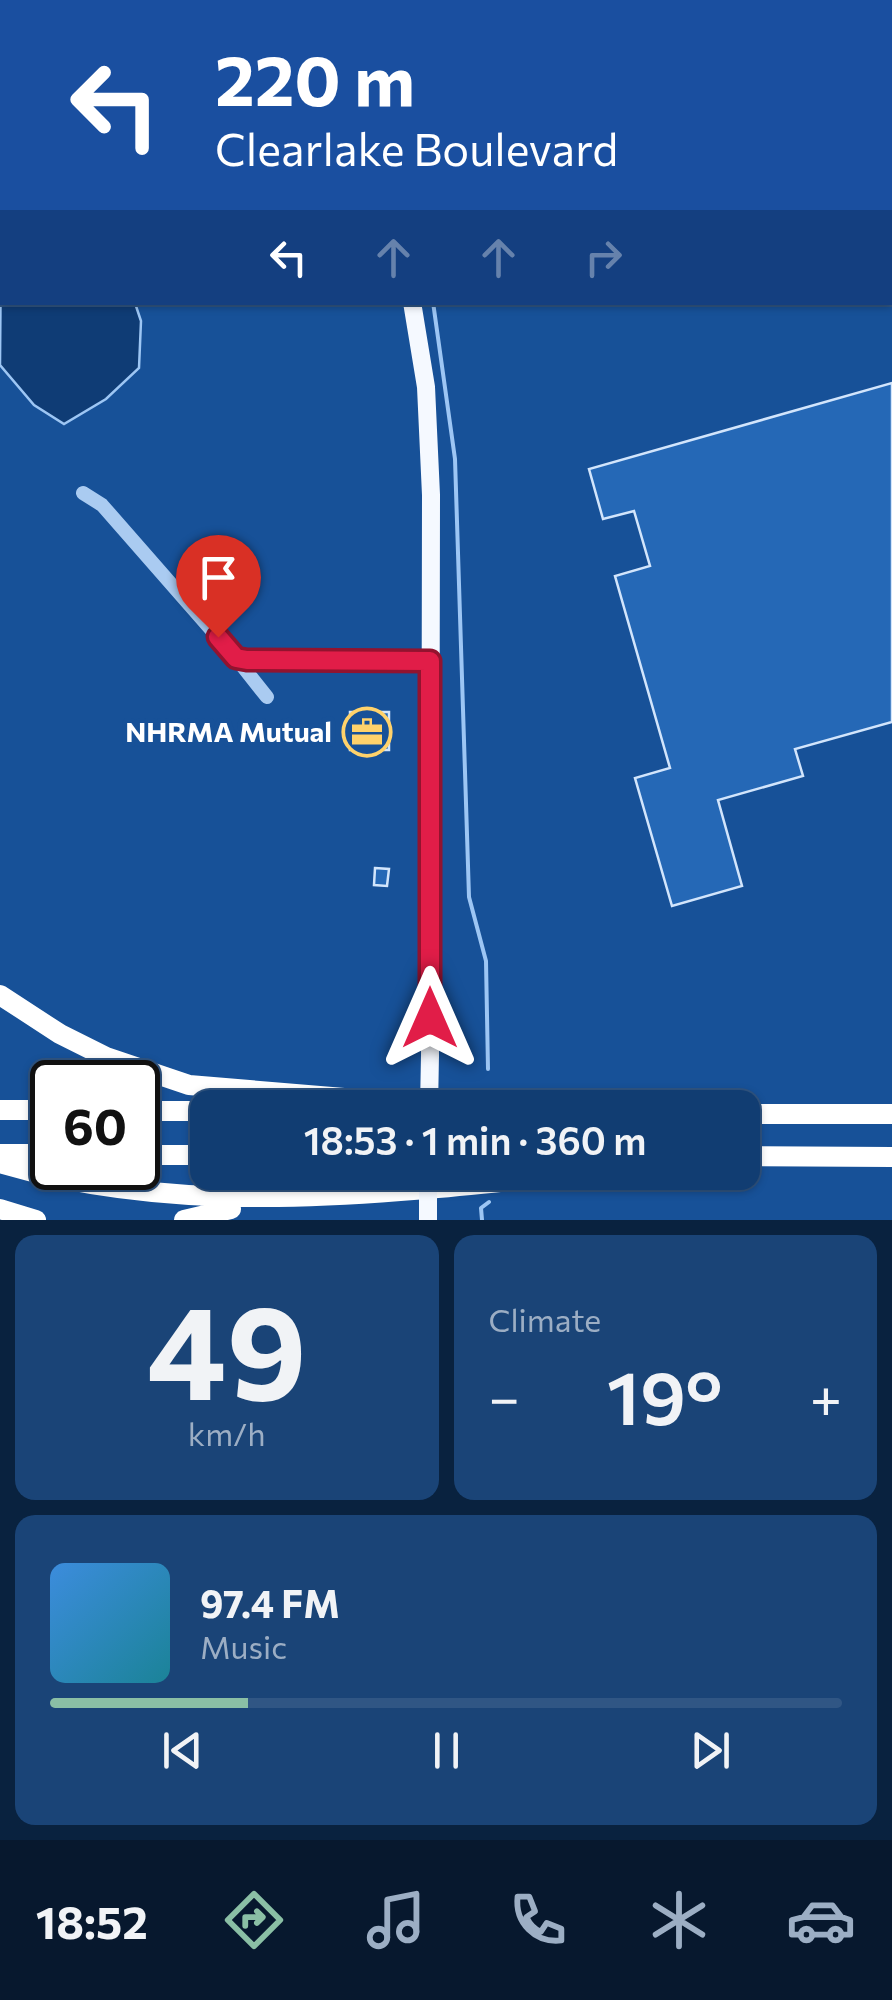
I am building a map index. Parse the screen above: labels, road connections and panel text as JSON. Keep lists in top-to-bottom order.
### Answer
{
  "places": {
    "office": ["NHRMA Mutual"]
  },
  "page": {
    "turn": ["220 m", "Clearlake Boulevard"],
    "limit": "60",
    "trip": "18:53 · 1 min · 360 m",
    "tile": [
      ["49", "km/h"],
      "Climate"
    ],
    "heat": ["−", "19°", "+"],
    "song": ["97.4 FM", "Music"],
    "tabs": "18:52"
  }
}
